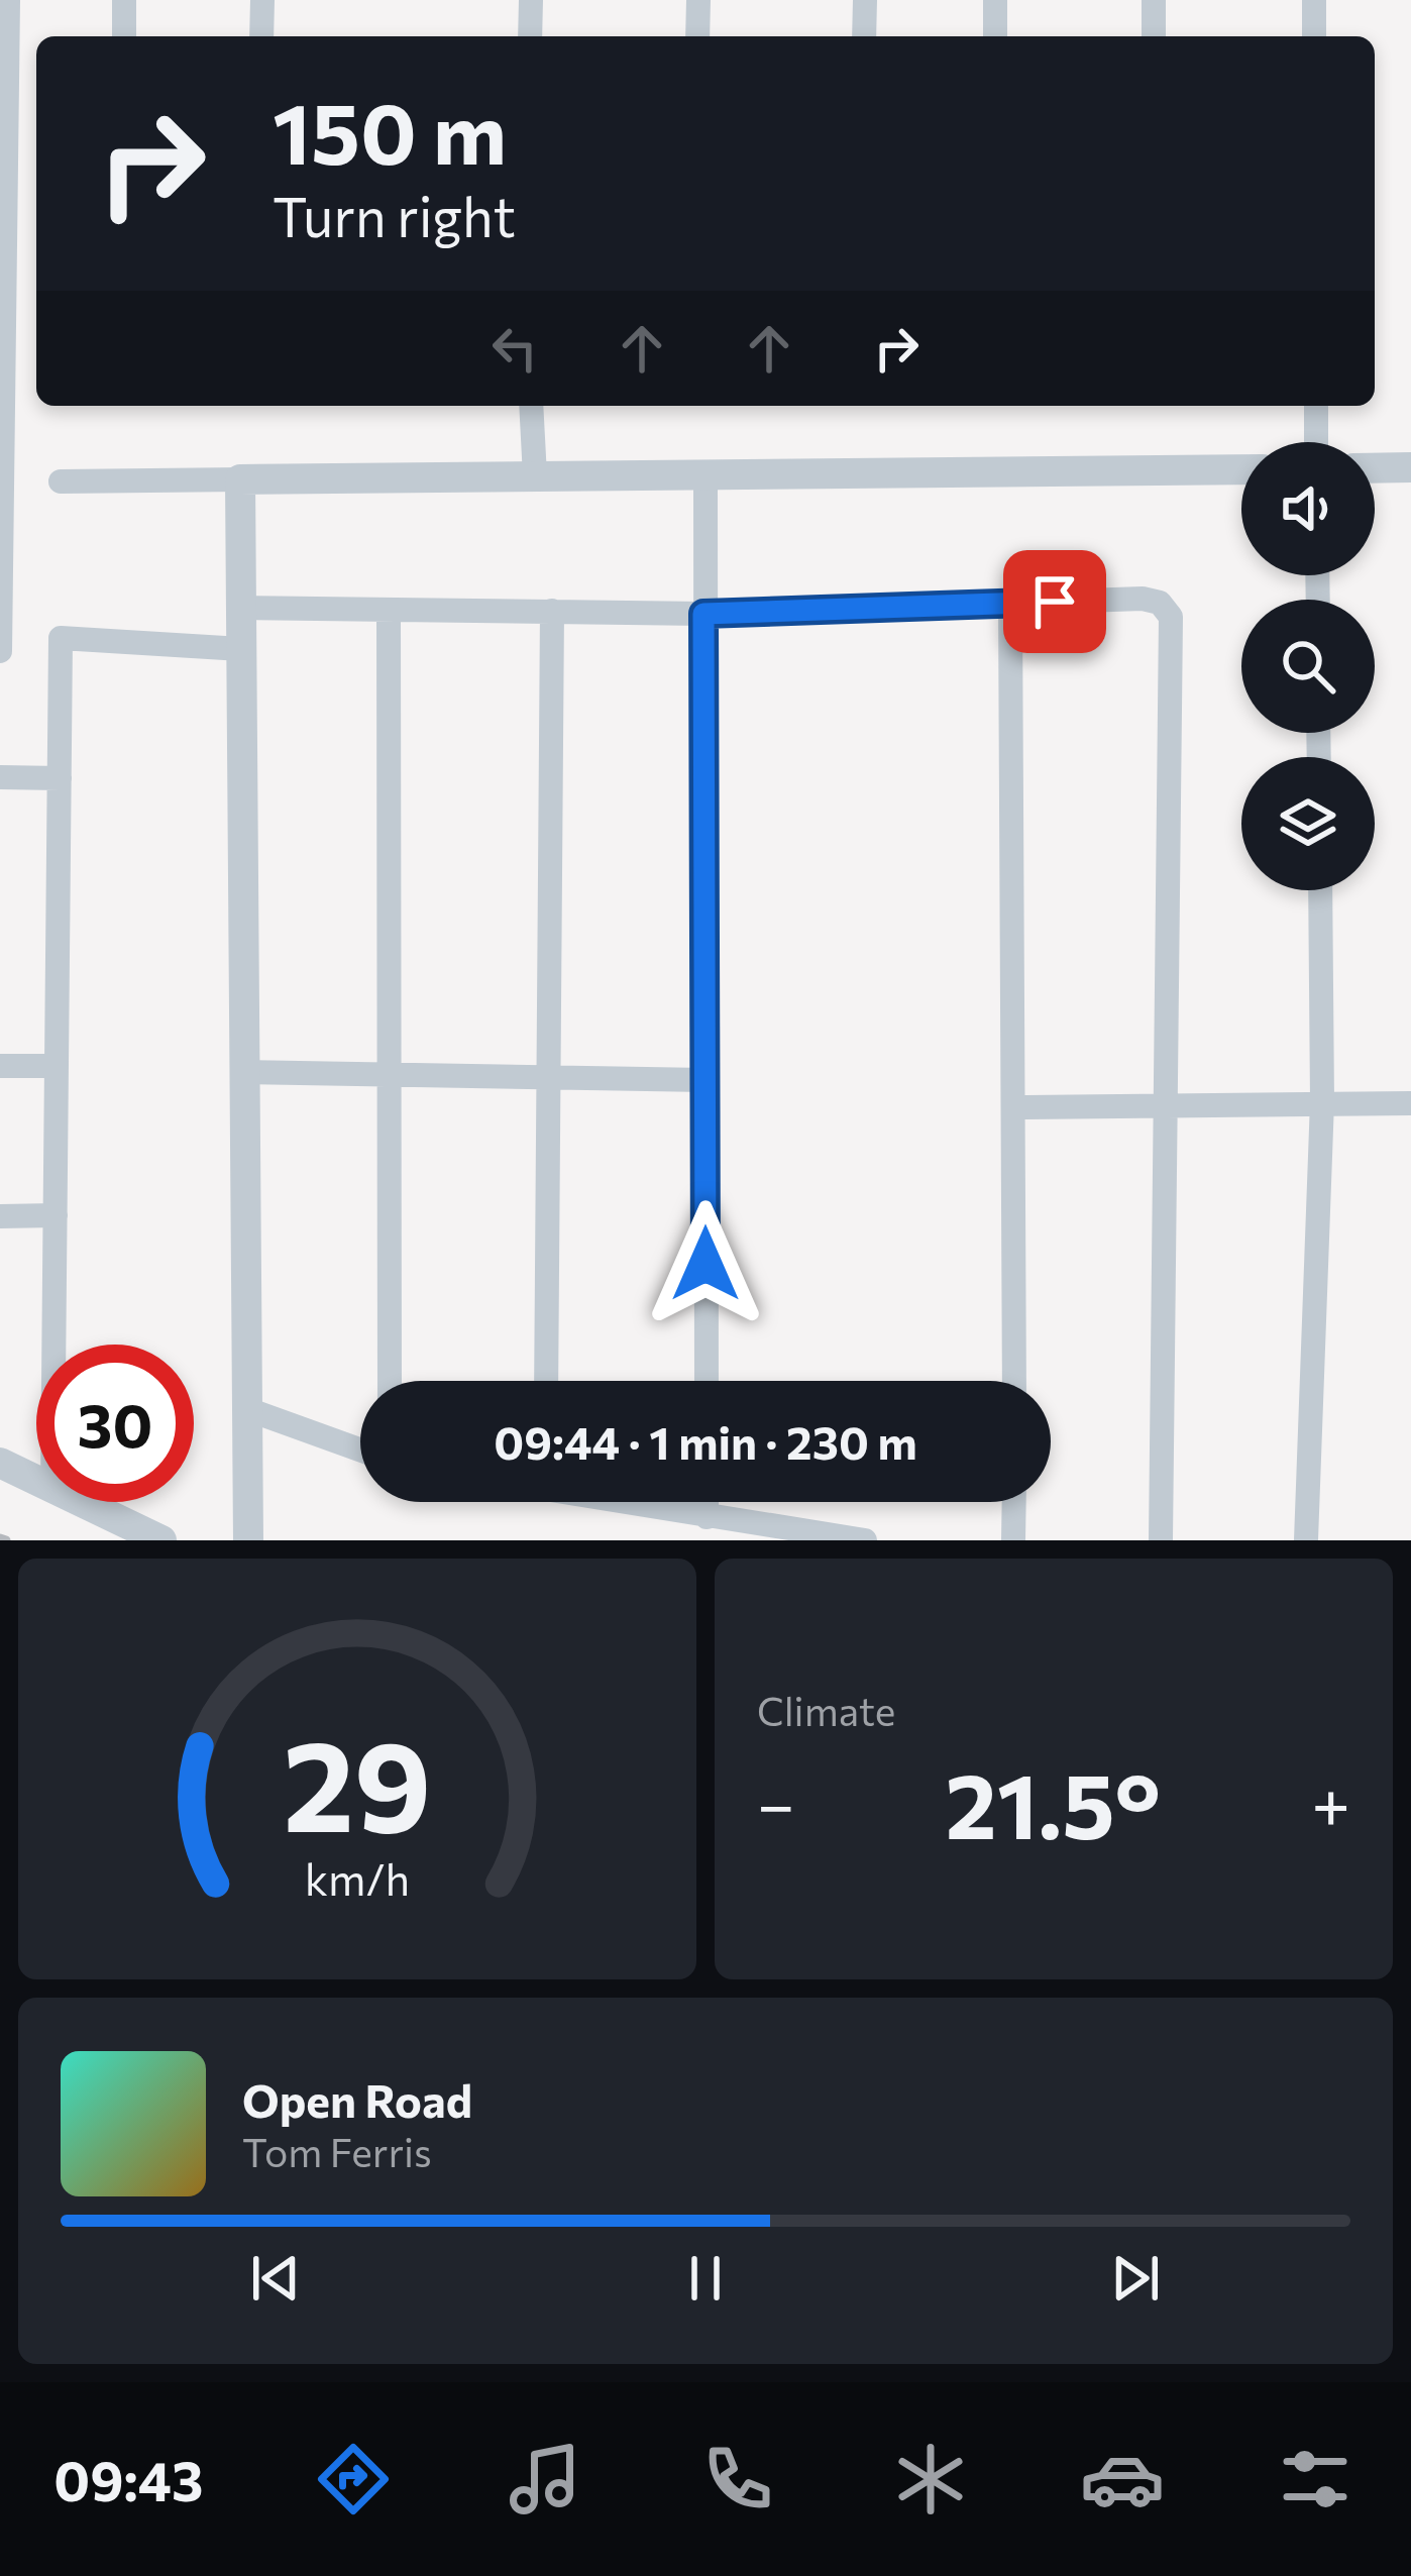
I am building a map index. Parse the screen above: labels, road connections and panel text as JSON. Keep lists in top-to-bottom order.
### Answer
{
  "page": {
    "turn": ["150 m", "Turn right"],
    "limit": "30",
    "trip": "09:44 · 1 min · 230 m",
    "tile": "Climate",
    "heat": ["−", "21.5°", "+"],
    "song": ["Open Road", "Tom Ferris"],
    "tabs": "09:43",
    "gauge": ["29", "km/h"]
  }
}
